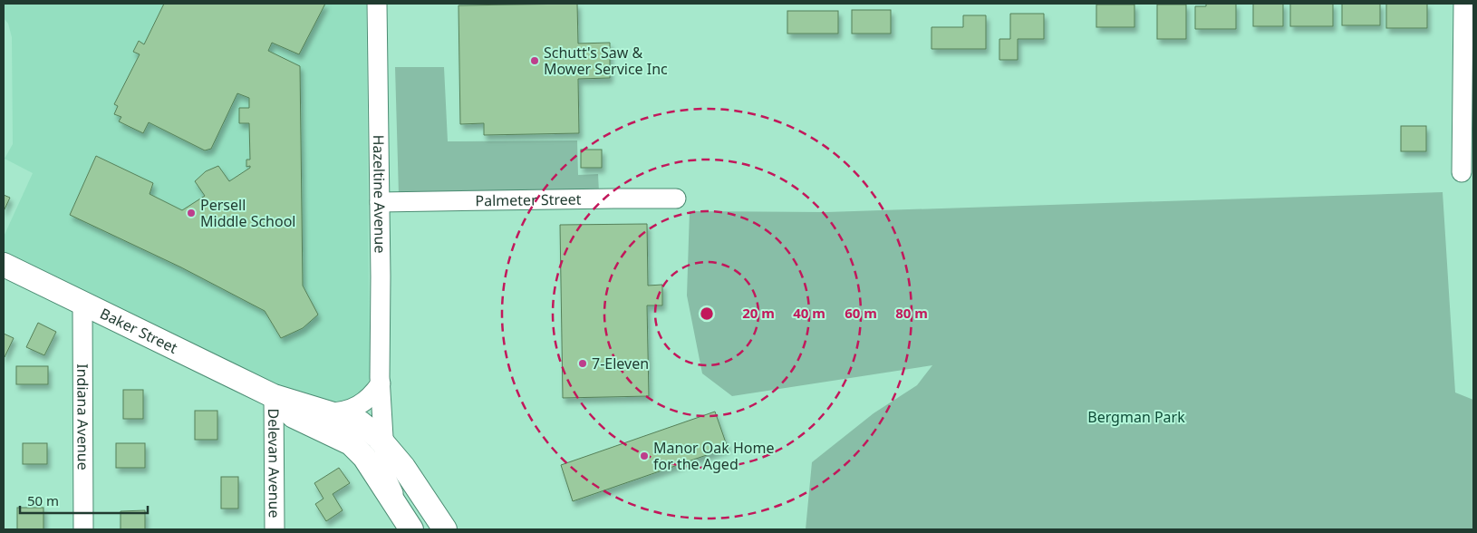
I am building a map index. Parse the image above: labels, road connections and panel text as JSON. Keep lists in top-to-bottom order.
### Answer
{
  "streets": {
    "street": [
      "Hazeltine Avenue",
      "Palmeter Street",
      "Baker Street",
      "Indiana Avenue",
      "Delevan Avenue"
    ]
  },
  "crossings": [
    ["Hazeltine Avenue", "Palmeter Street"],
    ["Hazeltine Avenue", "Baker Street"],
    ["Baker Street", "Indiana Avenue"],
    ["Baker Street", "Delevan Avenue"]
  ],
  "parks": ["Bergman Park"],
  "places": [
    "Schutt's Saw & Mower Service Inc",
    "Persell Middle School",
    "7-Eleven",
    "Manor Oak Home for the Aged"
  ],
  "scale_bar": "50 m",
  "rings": [
    "20 m",
    "40 m",
    "60 m",
    "80 m"
  ]
}
